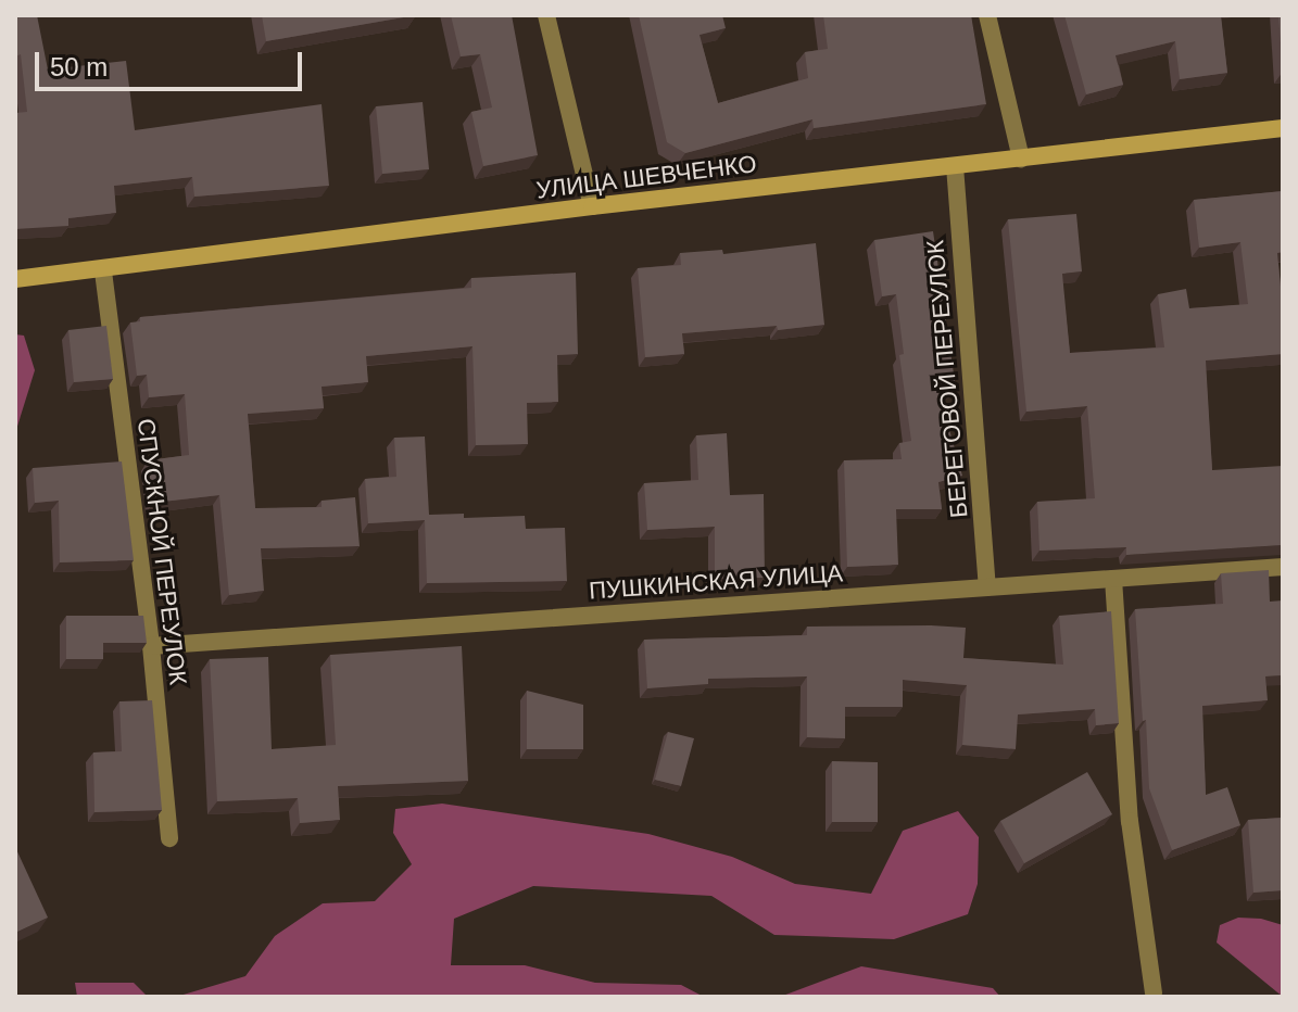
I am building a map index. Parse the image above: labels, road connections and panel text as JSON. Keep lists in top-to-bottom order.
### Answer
{
  "streets": {
    "street": [
      "УЛИЦА ШЕВЧЕНКО",
      "БЕРЕГОВОЙ ПЕРЕУЛОК",
      "СПУСКНОЙ ПЕРЕУЛОК",
      "ПУШКИНСКАЯ УЛИЦА"
    ]
  },
  "crossings": [
    ["УЛИЦА ШЕВЧЕНКО", "БЕРЕГОВОЙ ПЕРЕУЛОК"],
    ["УЛИЦА ШЕВЧЕНКО", "СПУСКНОЙ ПЕРЕУЛОК"],
    ["БЕРЕГОВОЙ ПЕРЕУЛОК", "ПУШКИНСКАЯ УЛИЦА"],
    ["СПУСКНОЙ ПЕРЕУЛОК", "ПУШКИНСКАЯ УЛИЦА"]
  ],
  "scale_bar": "50 m"
}
